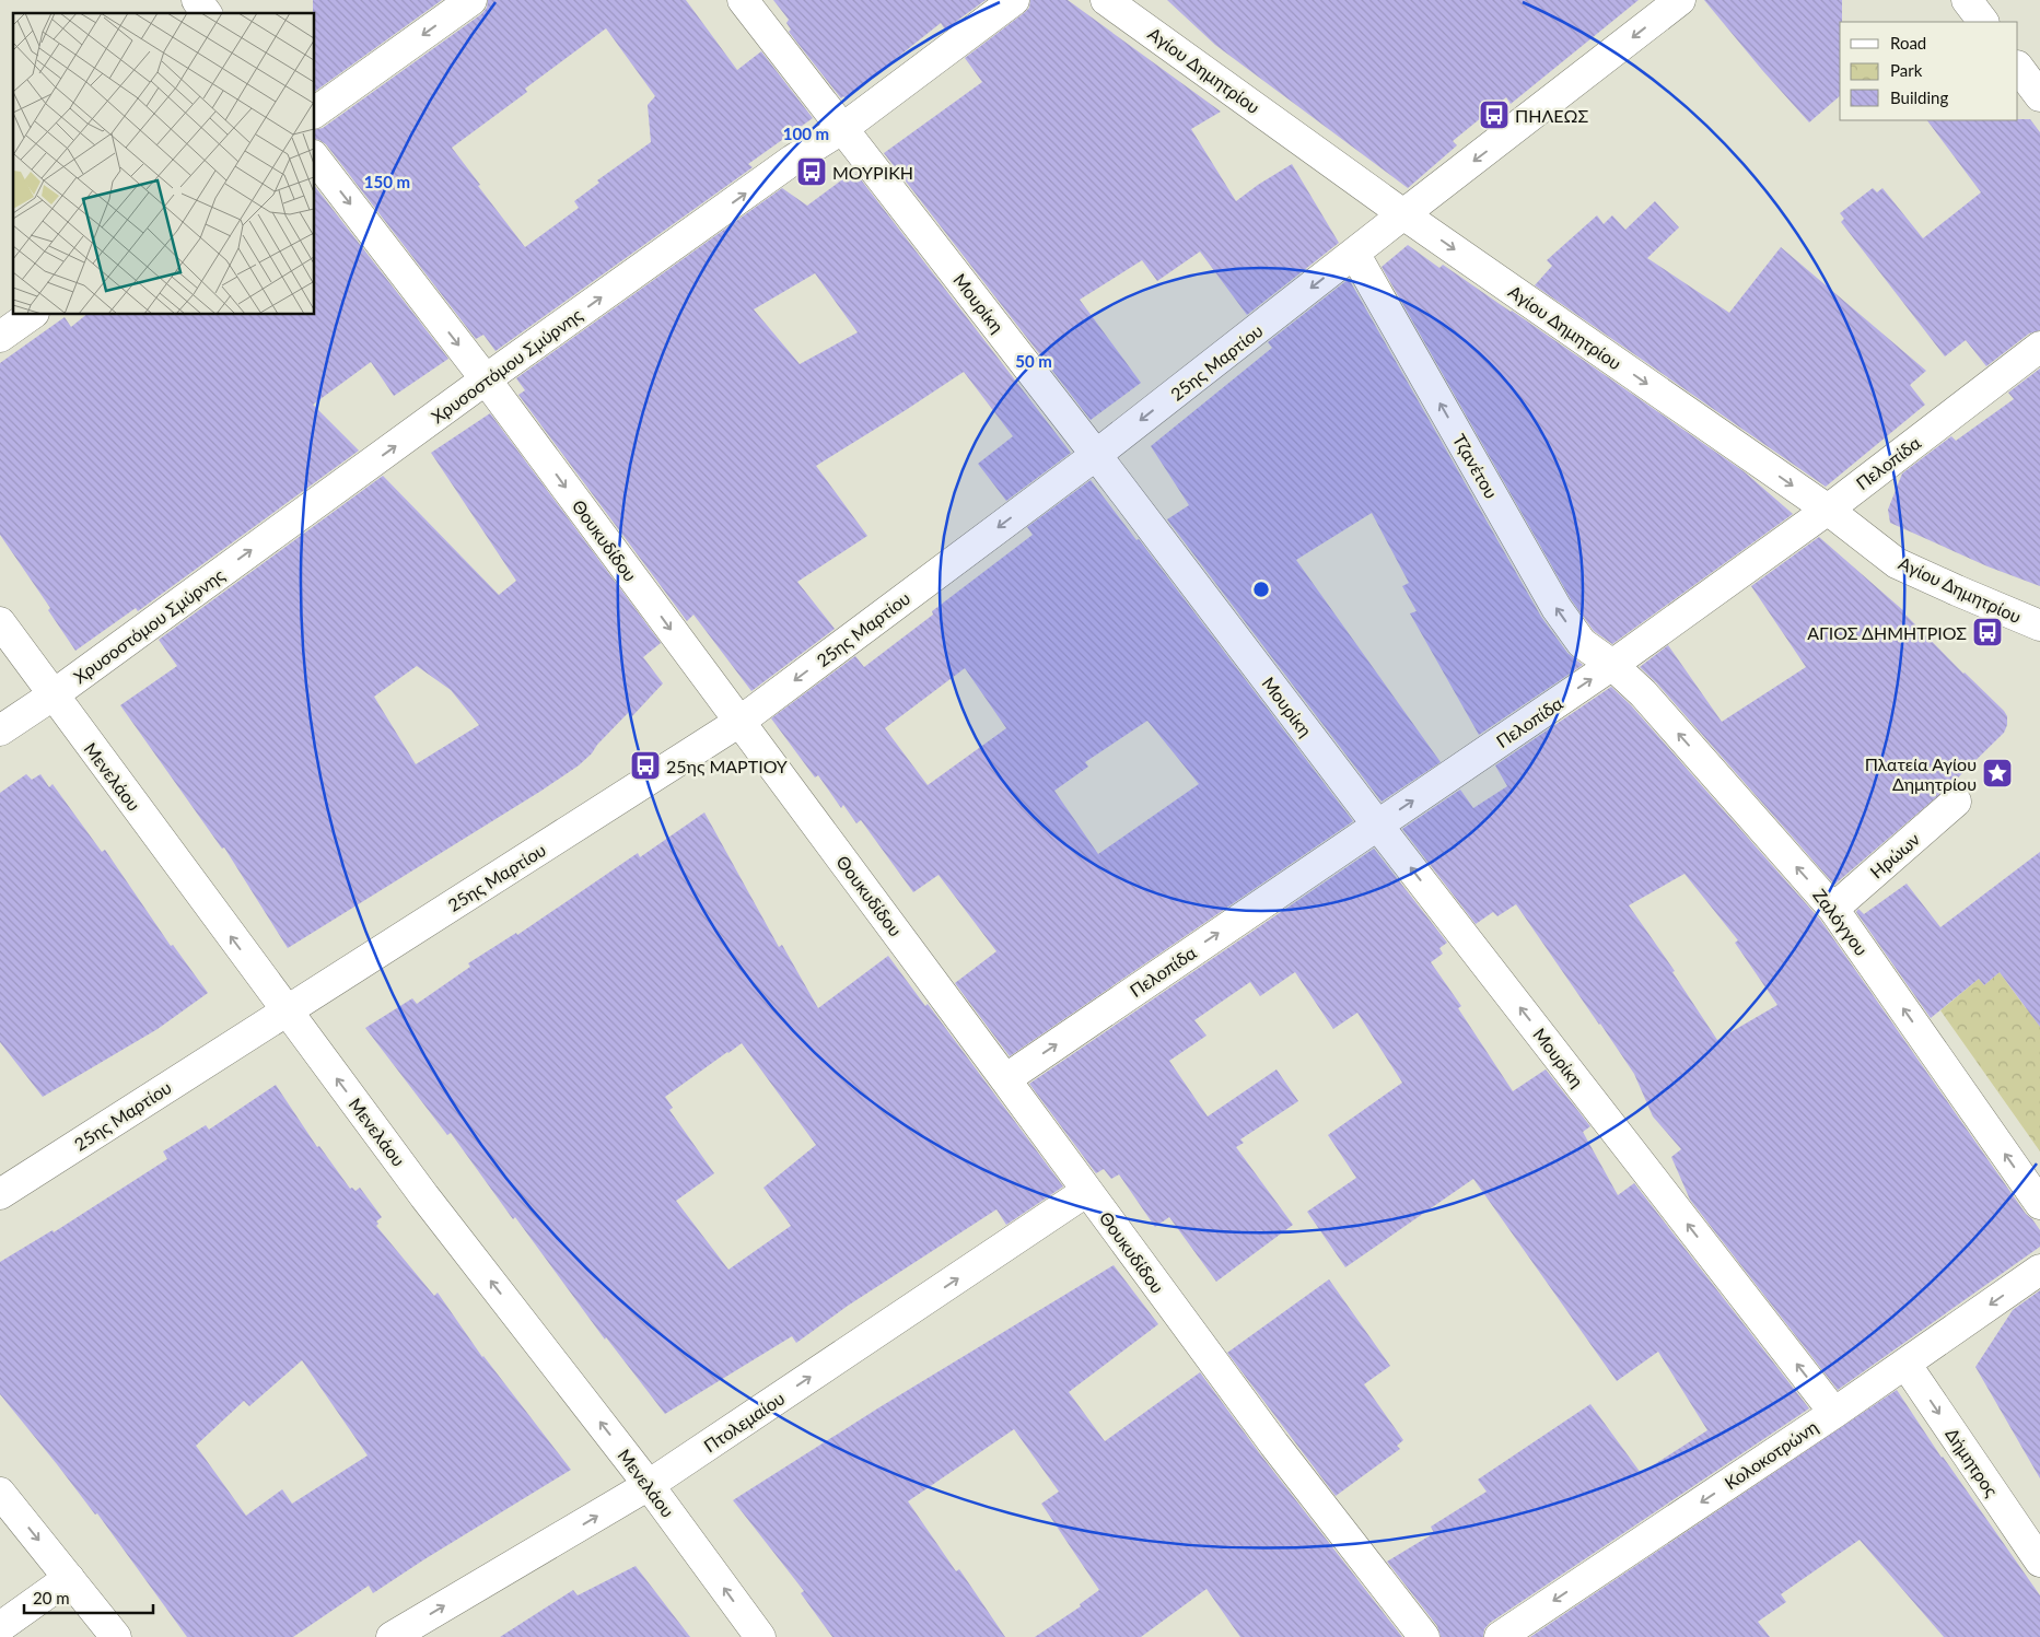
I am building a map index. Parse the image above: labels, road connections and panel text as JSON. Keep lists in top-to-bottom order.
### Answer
{
  "streets": {
    "street": [
      "Αγίου Δημητρίου",
      "Μουρίκη",
      "25ης Μαρτίου",
      "Χρυσοστόμου Σμύρνης",
      "Πελοπίδα",
      "Τζανέτου",
      "Θουκυδίδου",
      "Μενελάου",
      "Ηρώων",
      "Ζαλόγγου",
      "Πτολεμαίου",
      "Κολοκοτρώνη",
      "Δήμητρος"
    ]
  },
  "crossings": [
    ["Αγίου Δημητρίου", "25ης Μαρτίου"],
    ["Αγίου Δημητρίου", "Πελοπίδα"],
    ["Μουρίκη", "25ης Μαρτίου"],
    ["Μουρίκη", "Χρυσοστόμου Σμύρνης"],
    ["Μουρίκη", "Πελοπίδα"],
    ["Μουρίκη", "Κολοκοτρώνη"],
    ["25ης Μαρτίου", "Τζανέτου"],
    ["25ης Μαρτίου", "Θουκυδίδου"],
    ["25ης Μαρτίου", "Μενελάου"],
    ["Χρυσοστόμου Σμύρνης", "Θουκυδίδου"],
    ["Χρυσοστόμου Σμύρνης", "Μενελάου"],
    ["Πελοπίδα", "Τζανέτου"],
    ["Πελοπίδα", "Θουκυδίδου"],
    ["Πελοπίδα", "Ζαλόγγου"],
    ["Τζανέτου", "Ζαλόγγου"],
    ["Θουκυδίδου", "Πτολεμαίου"],
    ["Μενελάου", "Πτολεμαίου"],
    ["Ηρώων", "Ζαλόγγου"],
    ["Κολοκοτρώνη", "Δήμητρος"]
  ],
  "one_way": [
    "Αγίου Δημητρίου",
    "Μουρίκη",
    "25ης Μαρτίου",
    "Χρυσοστόμου Σμύρνης",
    "Πελοπίδα",
    "Τζανέτου",
    "Θουκυδίδου",
    "Μενελάου",
    "Ζαλόγγου",
    "Πτολεμαίου",
    "Κολοκοτρώνη",
    "Δήμητρος"
  ],
  "places": {
    "bus stop": [
      "ΠΗΛΕΩΣ",
      "ΜΟΥΡΙΚΗ",
      "ΑΓΙΟΣ ΔΗΜΗΤΡΙΟΣ",
      "25ης ΜΑΡΤΙΟΥ"
    ],
    "place": ["Πλατεία Αγίου Δημητρίου"]
  },
  "legend": ["Road", "Park", "Building"],
  "scale_bar": "20 m",
  "rings": ["100 m", "150 m", "50 m"]
}
